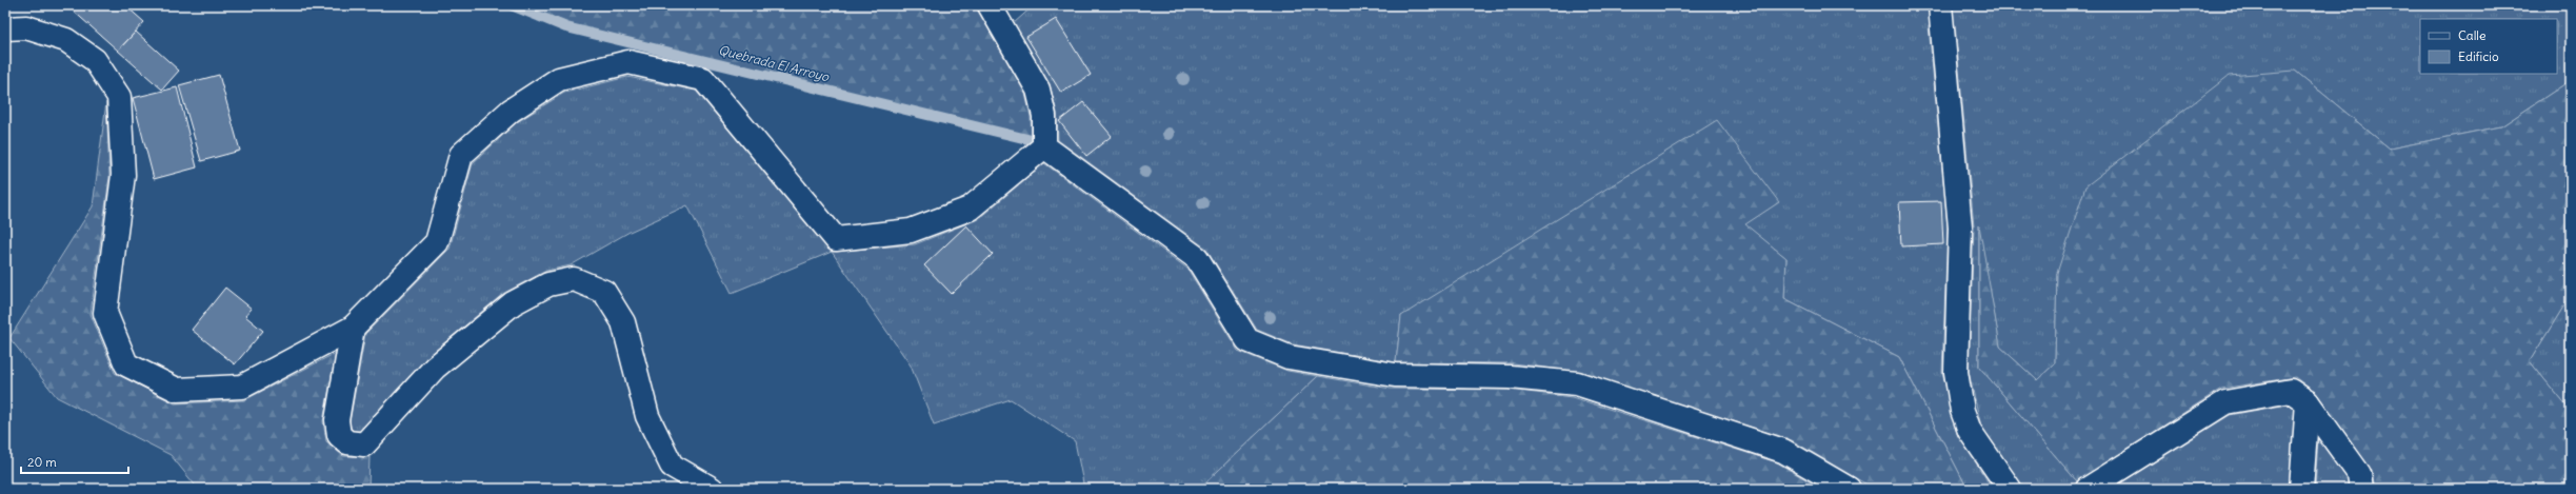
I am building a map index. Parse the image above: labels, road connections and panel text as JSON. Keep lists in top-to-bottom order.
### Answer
{
  "water": ["Quebrada El Arroyo"],
  "legend": ["Calle", "Edificio"],
  "scale_bar": "20 m"
}
